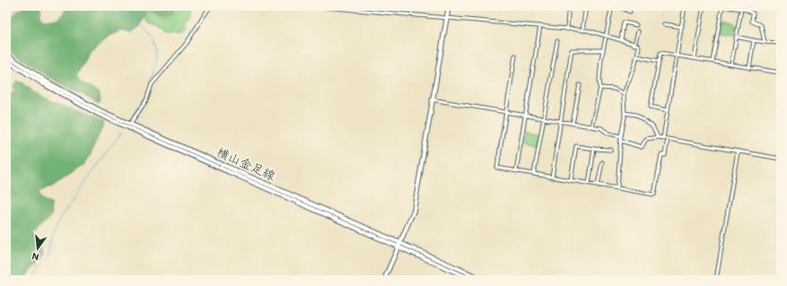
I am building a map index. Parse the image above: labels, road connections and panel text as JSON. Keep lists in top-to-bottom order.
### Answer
{
  "streets": {
    "street": ["横山金足線"]
  },
  "north": "bottom"
}
